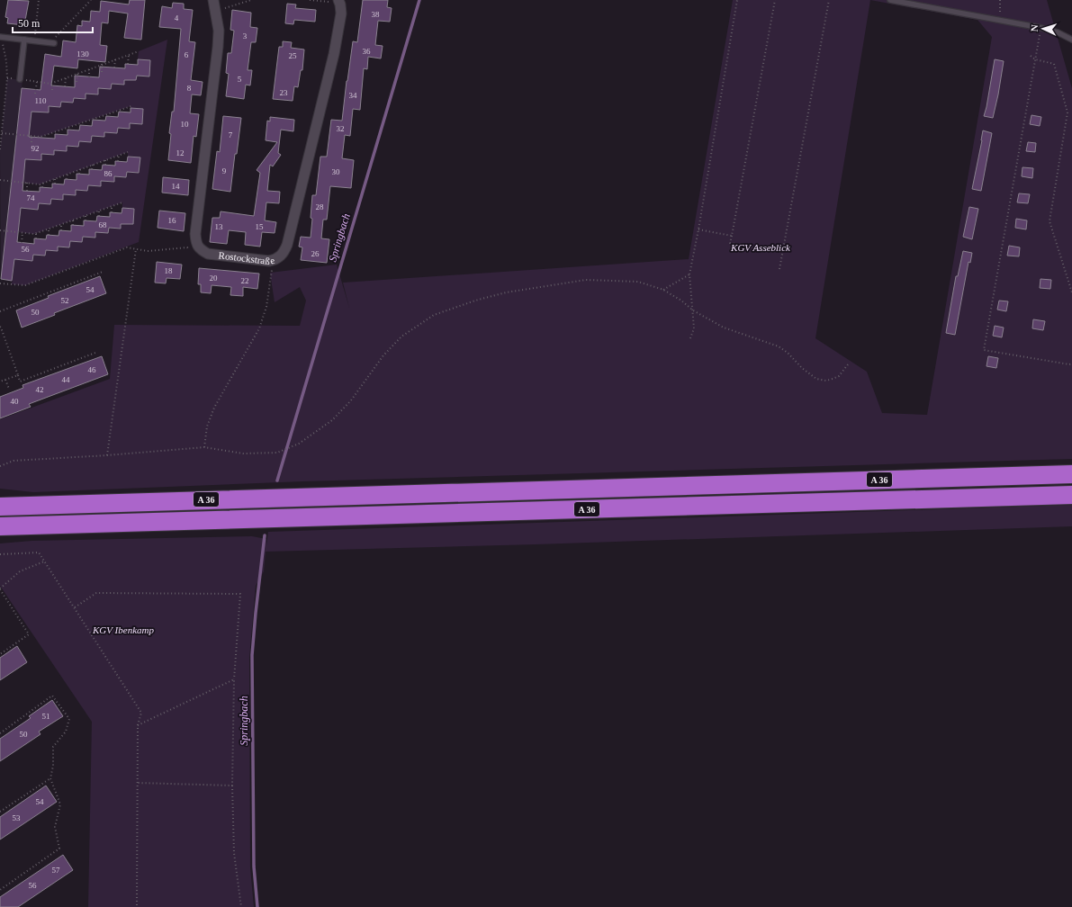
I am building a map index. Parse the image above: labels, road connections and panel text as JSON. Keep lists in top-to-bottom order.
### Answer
{
  "streets": {
    "highway": ["A 36"],
    "street": ["Rostockstraße"]
  },
  "water": ["Springbach"],
  "parks": ["KGV Asseblick", "KGV Ibenkamp"],
  "house_numbers": [
    "38",
    "4",
    "3",
    "36",
    "130",
    "6",
    "25",
    "5",
    "8",
    "23",
    "34",
    "110",
    "10",
    "32",
    "7",
    "92",
    "12",
    "9",
    "30",
    "86",
    "14",
    "74",
    "28",
    "16",
    "68",
    "13",
    "15",
    "56",
    "26",
    "18",
    "20",
    "22",
    "54",
    "52",
    "50",
    "46",
    "44",
    "42",
    "40",
    "51",
    "50",
    "54",
    "53",
    "57",
    "56"
  ],
  "scale_bar": "50 m",
  "north": "left"
}
